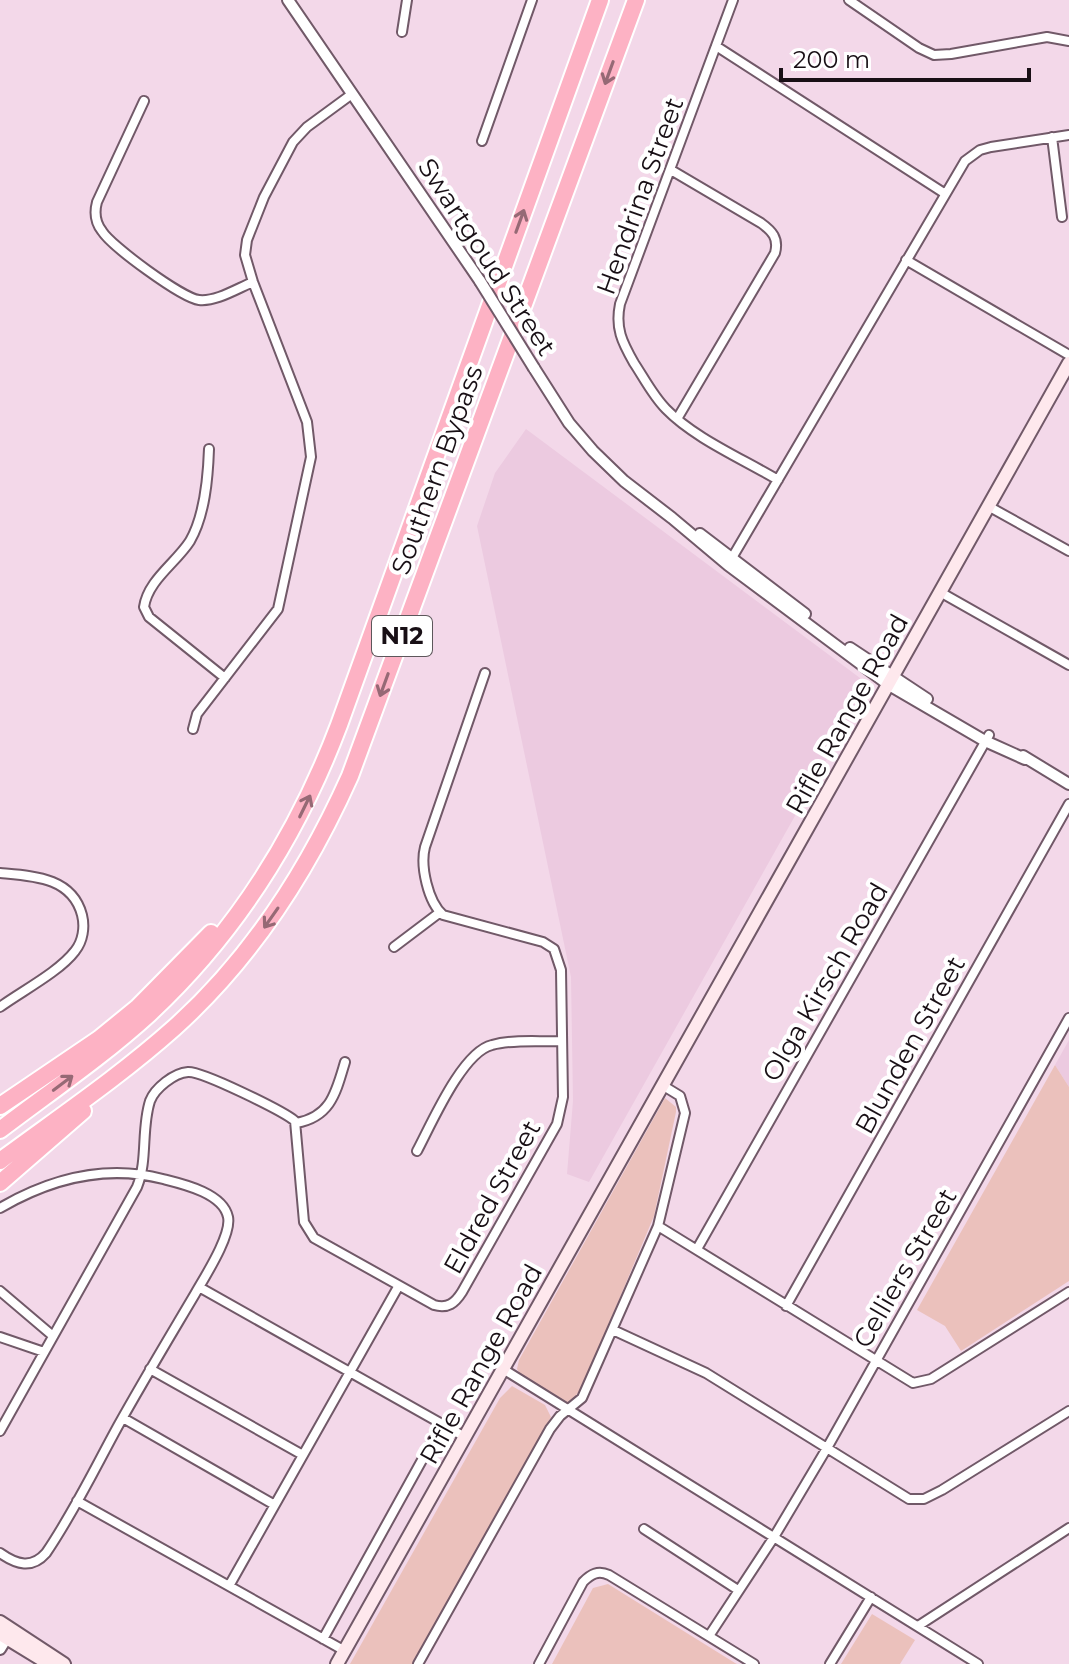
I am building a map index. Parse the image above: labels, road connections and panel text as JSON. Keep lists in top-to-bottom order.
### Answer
{
  "streets": {
    "highway": ["Southern Bypass", "N12"],
    "main road": ["Rifle Range Road"],
    "street": [
      "Hendrina Street",
      "Swartgoud Street",
      "Olga Kirsch Road",
      "Blunden Street",
      "Eldred Street",
      "Celliers Street"
    ]
  },
  "crossings": [
    ["Swartgoud Street", "Rifle Range Road"],
    ["Swartgoud Street", "Olga Kirsch Road"]
  ],
  "scale_bar": "200 m"
}
